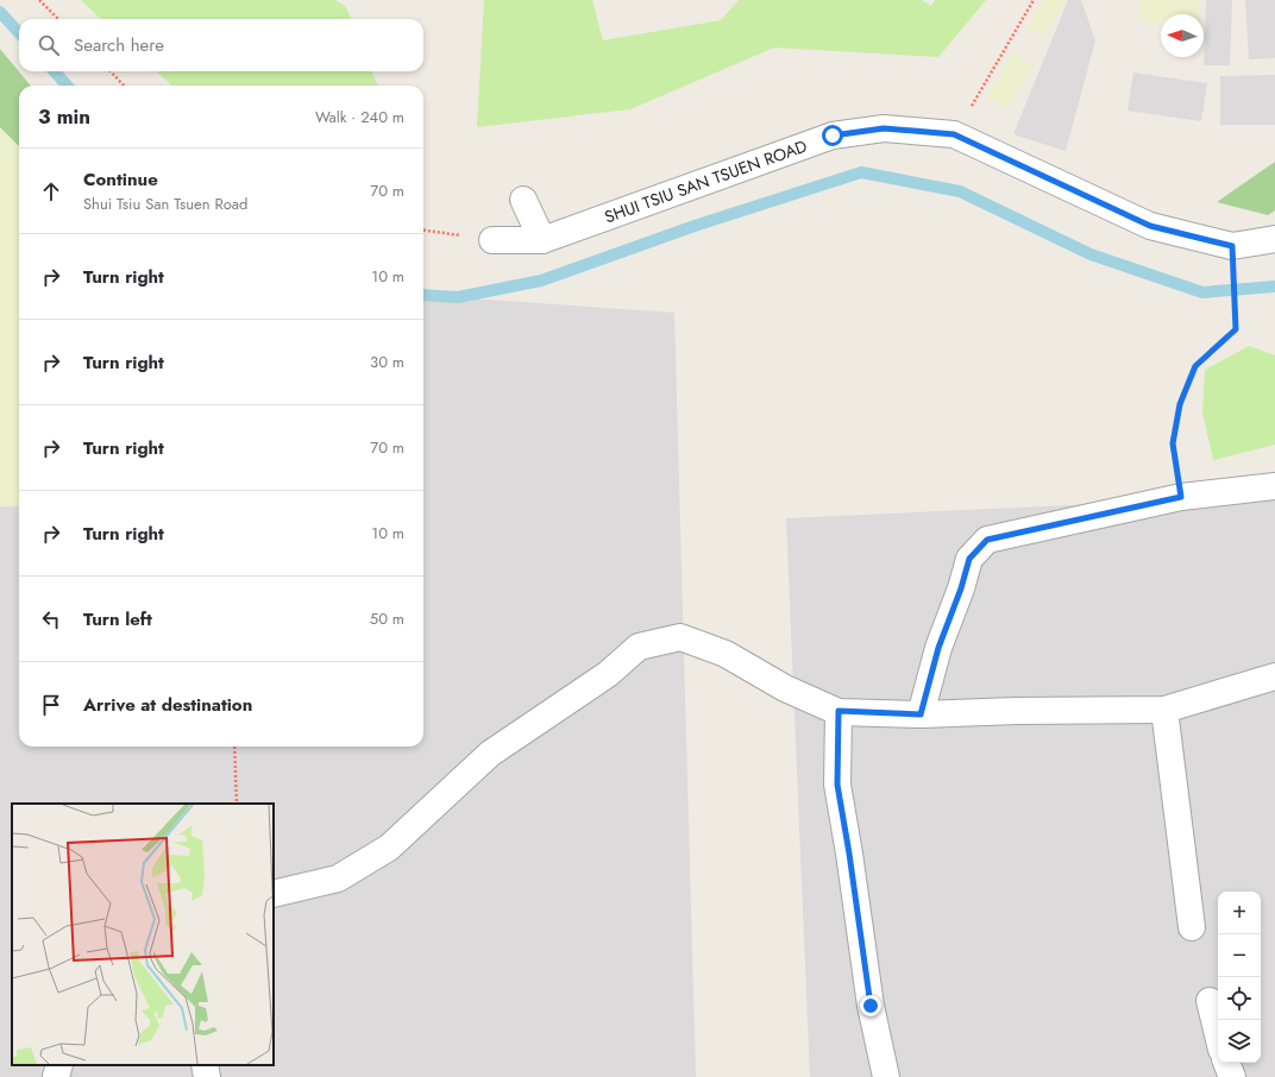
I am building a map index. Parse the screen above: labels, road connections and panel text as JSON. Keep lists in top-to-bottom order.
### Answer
{
  "streets": {
    "street": ["SHUI TSIU SAN TSUEN ROAD"]
  },
  "north": "left",
  "page": {
    "search": "Search here",
    "heading": ["3 min", "Walk · 240 m"],
    "list": [
      ["Continue", "Shui Tsiu San Tsuen Road", "70 m"],
      ["Turn right", "10 m"],
      ["Turn right", "30 m"],
      ["Turn right", "70 m"],
      ["Turn right", "10 m"],
      ["Turn left", "50 m"],
      "Arrive at destination"
    ],
    "map_buttons": ["+", "−"]
  }
}
